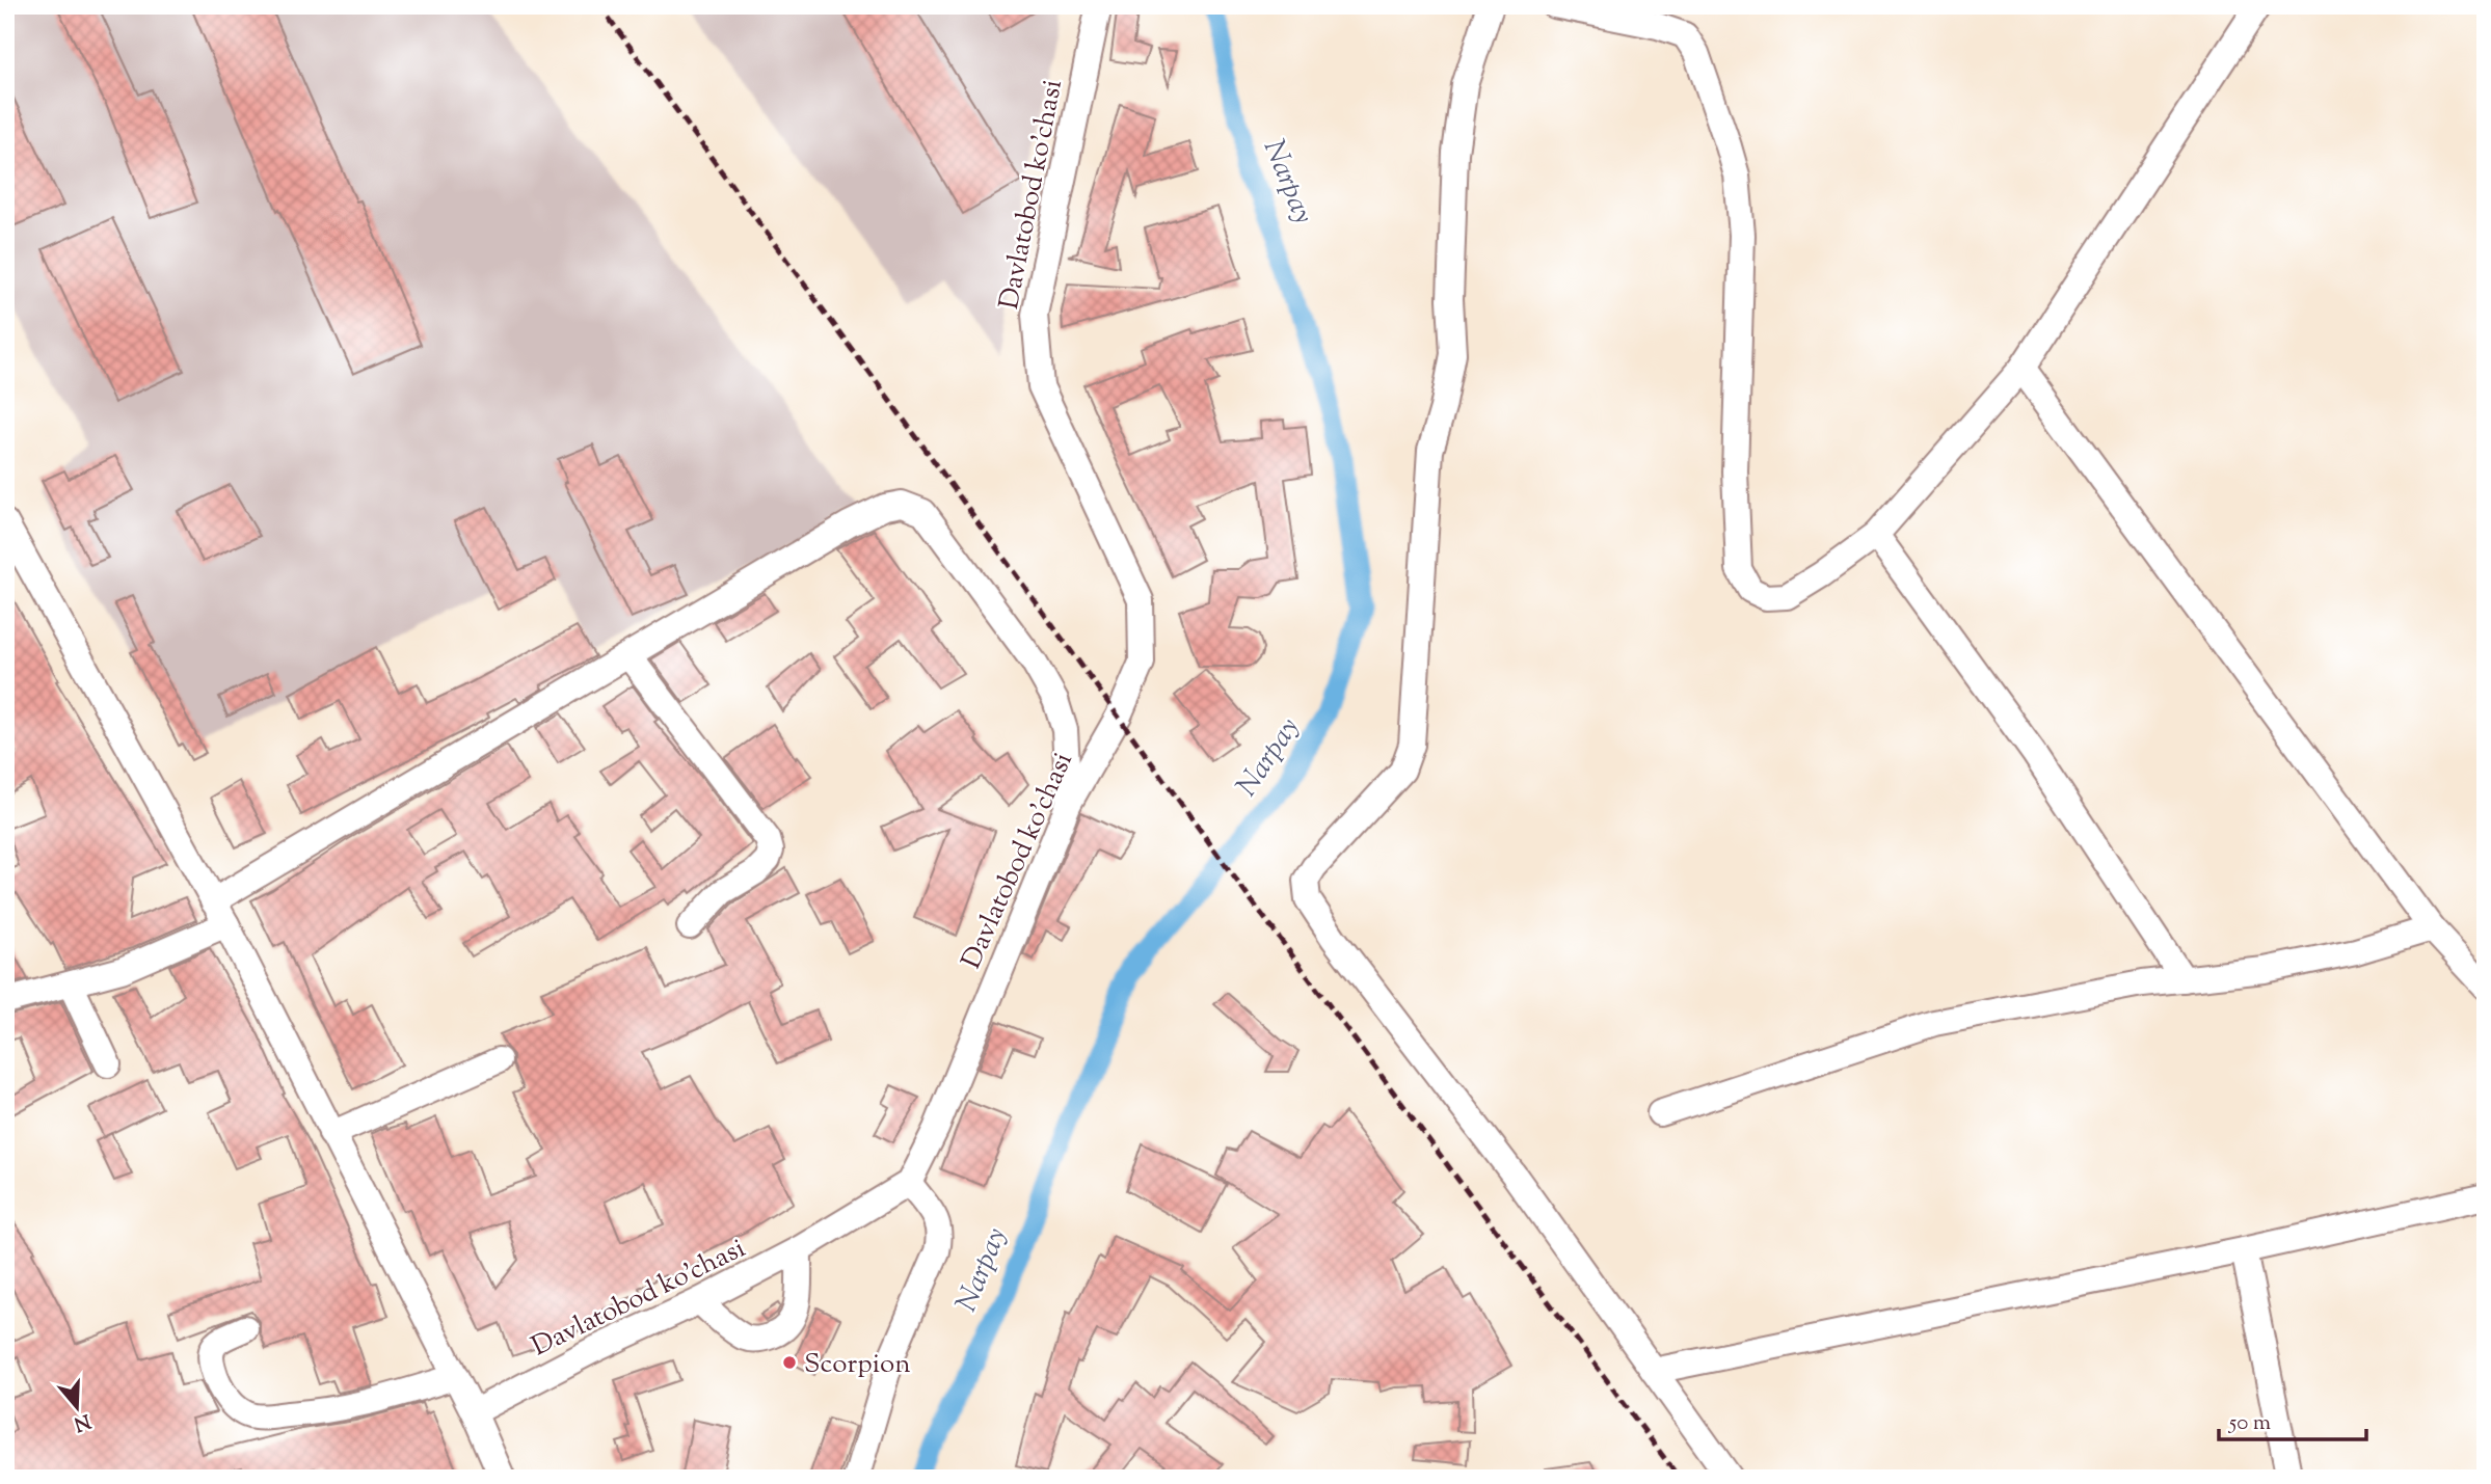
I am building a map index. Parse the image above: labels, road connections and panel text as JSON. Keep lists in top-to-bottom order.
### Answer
{
  "streets": {
    "street": ["Davlatobod ko'chasi"]
  },
  "water": ["Narpay"],
  "places": ["Scorpion"],
  "scale_bar": "50 m",
  "north": "bottom"
}
